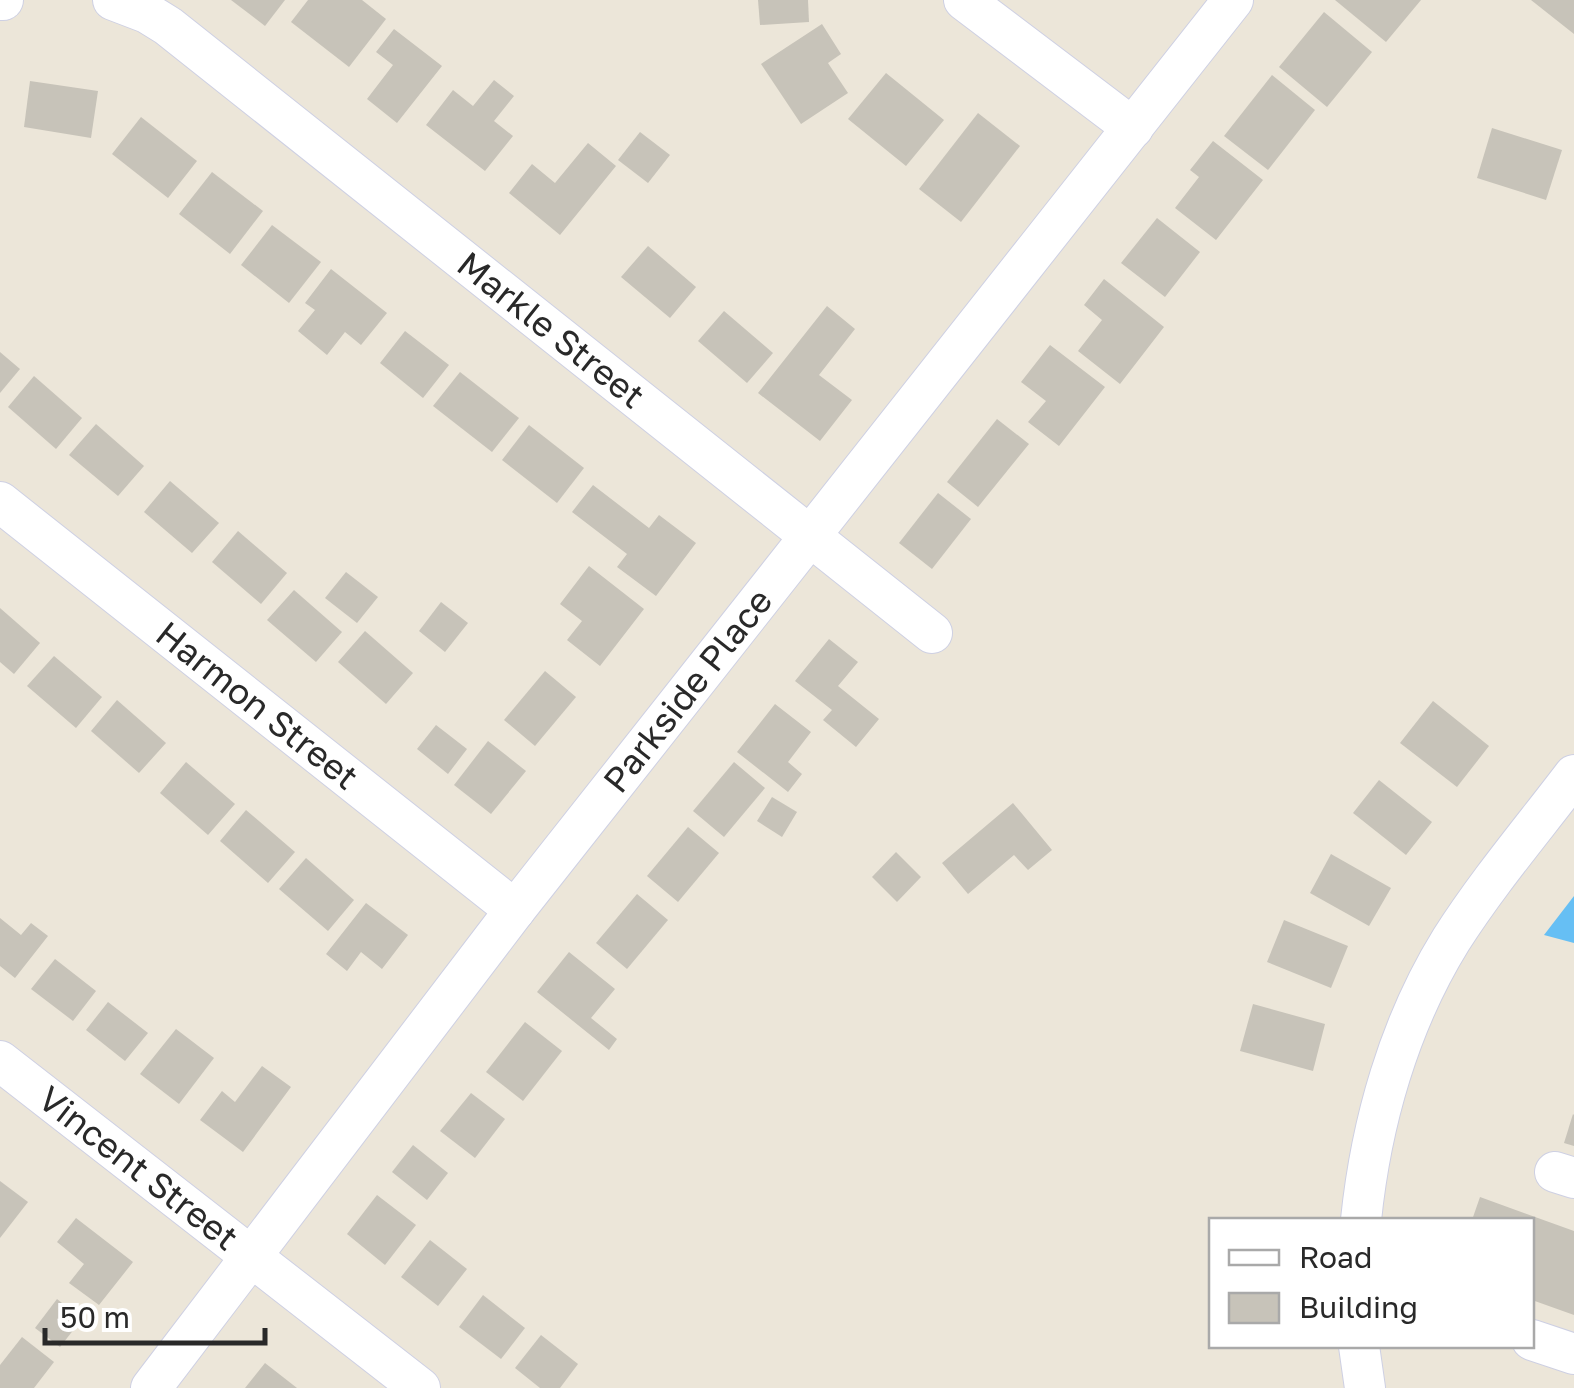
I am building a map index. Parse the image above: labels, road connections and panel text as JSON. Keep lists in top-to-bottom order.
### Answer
{
  "streets": {
    "street": [
      "Markle Street",
      "Parkside Place",
      "Harmon Street",
      "Vincent Street"
    ]
  },
  "crossings": [
    ["Markle Street", "Parkside Place"],
    ["Parkside Place", "Harmon Street"],
    ["Parkside Place", "Vincent Street"]
  ],
  "legend": ["Road", "Building"],
  "scale_bar": "50 m"
}
